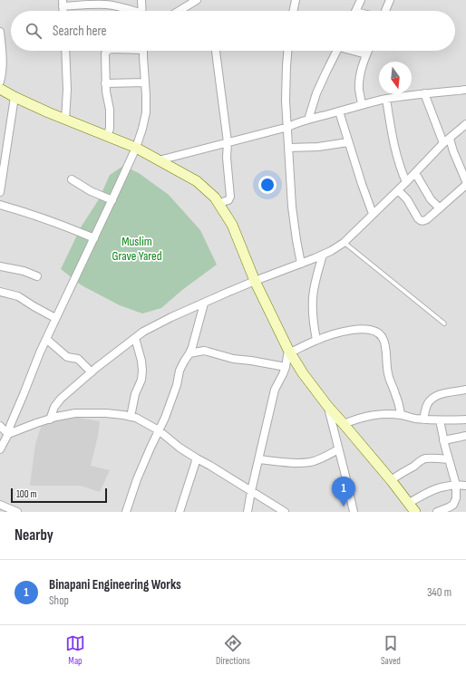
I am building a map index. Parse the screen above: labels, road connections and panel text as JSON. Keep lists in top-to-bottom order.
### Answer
{
  "parks": ["Muslim Grave Yared"],
  "scale_bar": "100 m",
  "north": "bottom",
  "page": {
    "search": "Search here",
    "pins": "1",
    "scale": "100 m",
    "heading": "Nearby",
    "list": [
      {
        "mark": "1",
        "name": "Binapani Engineering Works",
        "note": "Shop",
        "value": "340 m"
      }
    ],
    "nav": ["Map", "Directions", "Saved"]
  }
}
